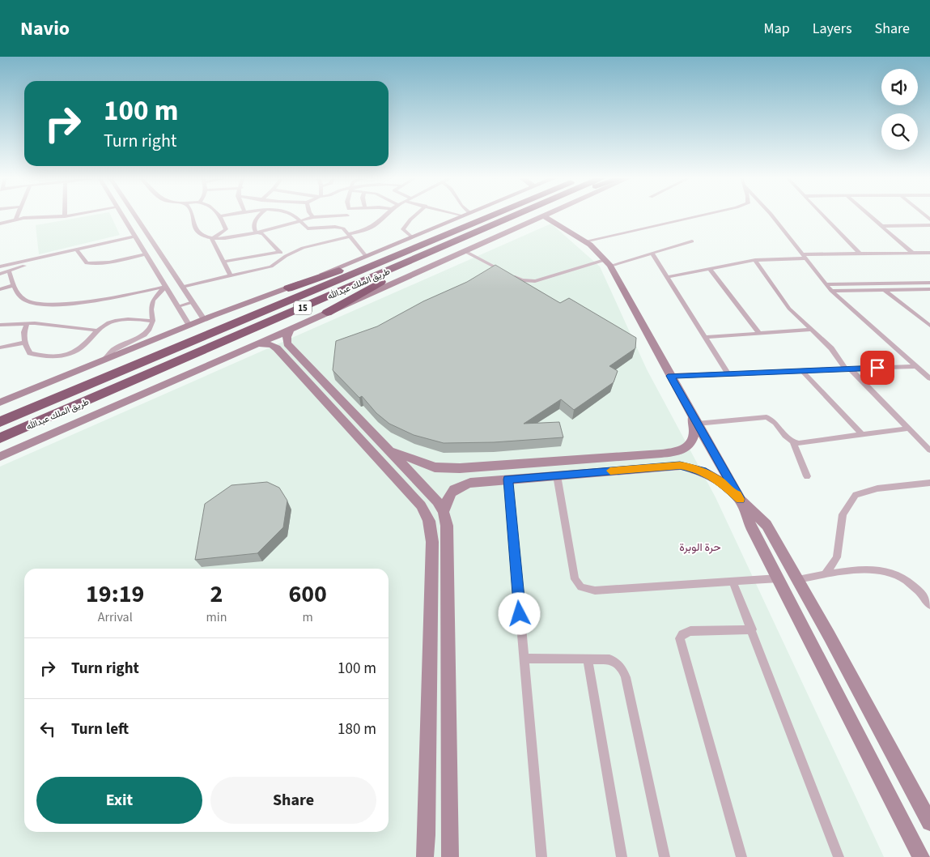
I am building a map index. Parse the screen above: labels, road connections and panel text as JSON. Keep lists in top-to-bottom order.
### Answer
{
  "streets": {
    "highway": ["طريق الملك عبدالله", "15"]
  },
  "districts": ["حرة الوبرة"],
  "page": {
    "header": "Navio",
    "nav": ["Map", "Layers", "Share"],
    "turn": ["100 m", "Turn right"],
    "eta": [
      "19:19",
      "Arrival",
      "2",
      "min",
      "600",
      "m"
    ],
    "list": [
      {
        "name": "Turn right",
        "value": "100 m"
      },
      {
        "name": "Turn left",
        "value": "180 m"
      }
    ],
    "buttons": ["Exit", "Share"]
  }
}
